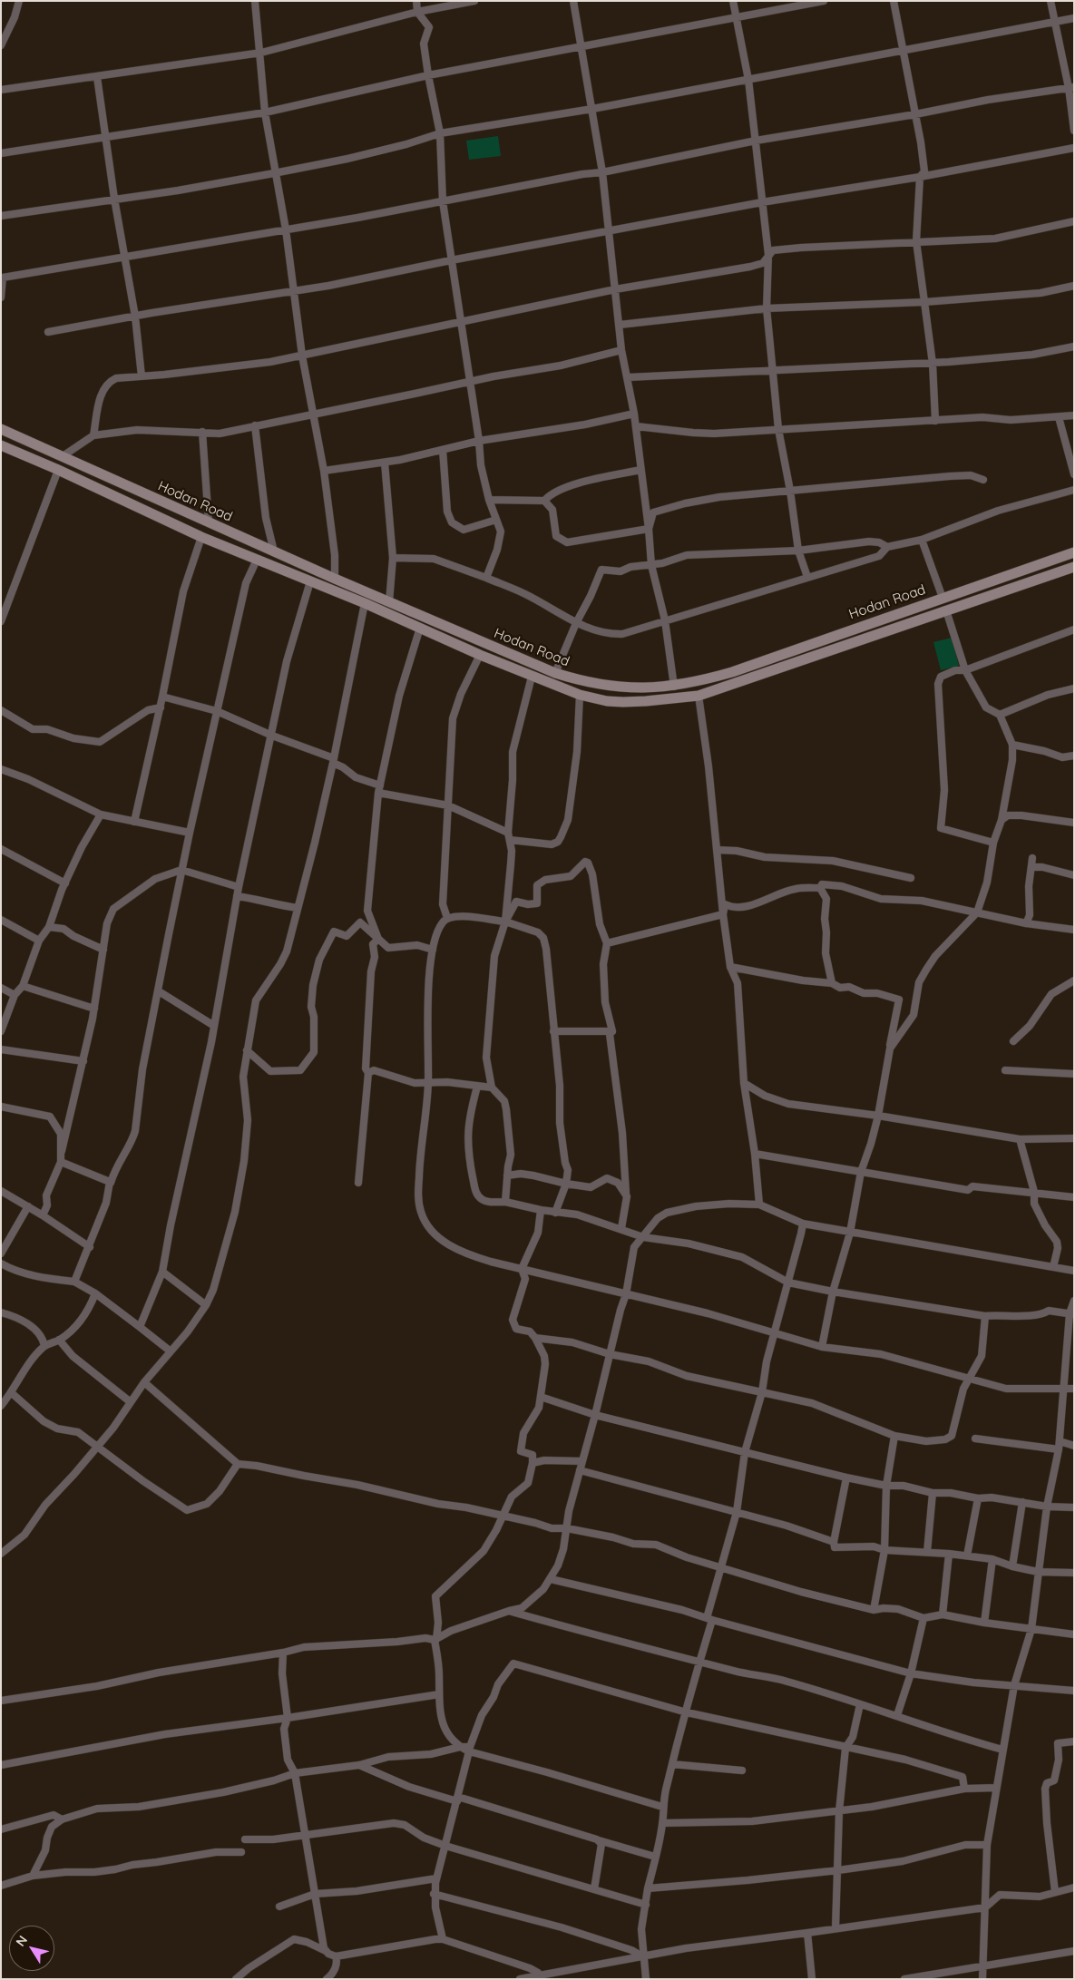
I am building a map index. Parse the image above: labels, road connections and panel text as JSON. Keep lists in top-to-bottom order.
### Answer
{
  "streets": {
    "main road": ["Hodan Road"]
  },
  "north": "top left"
}
